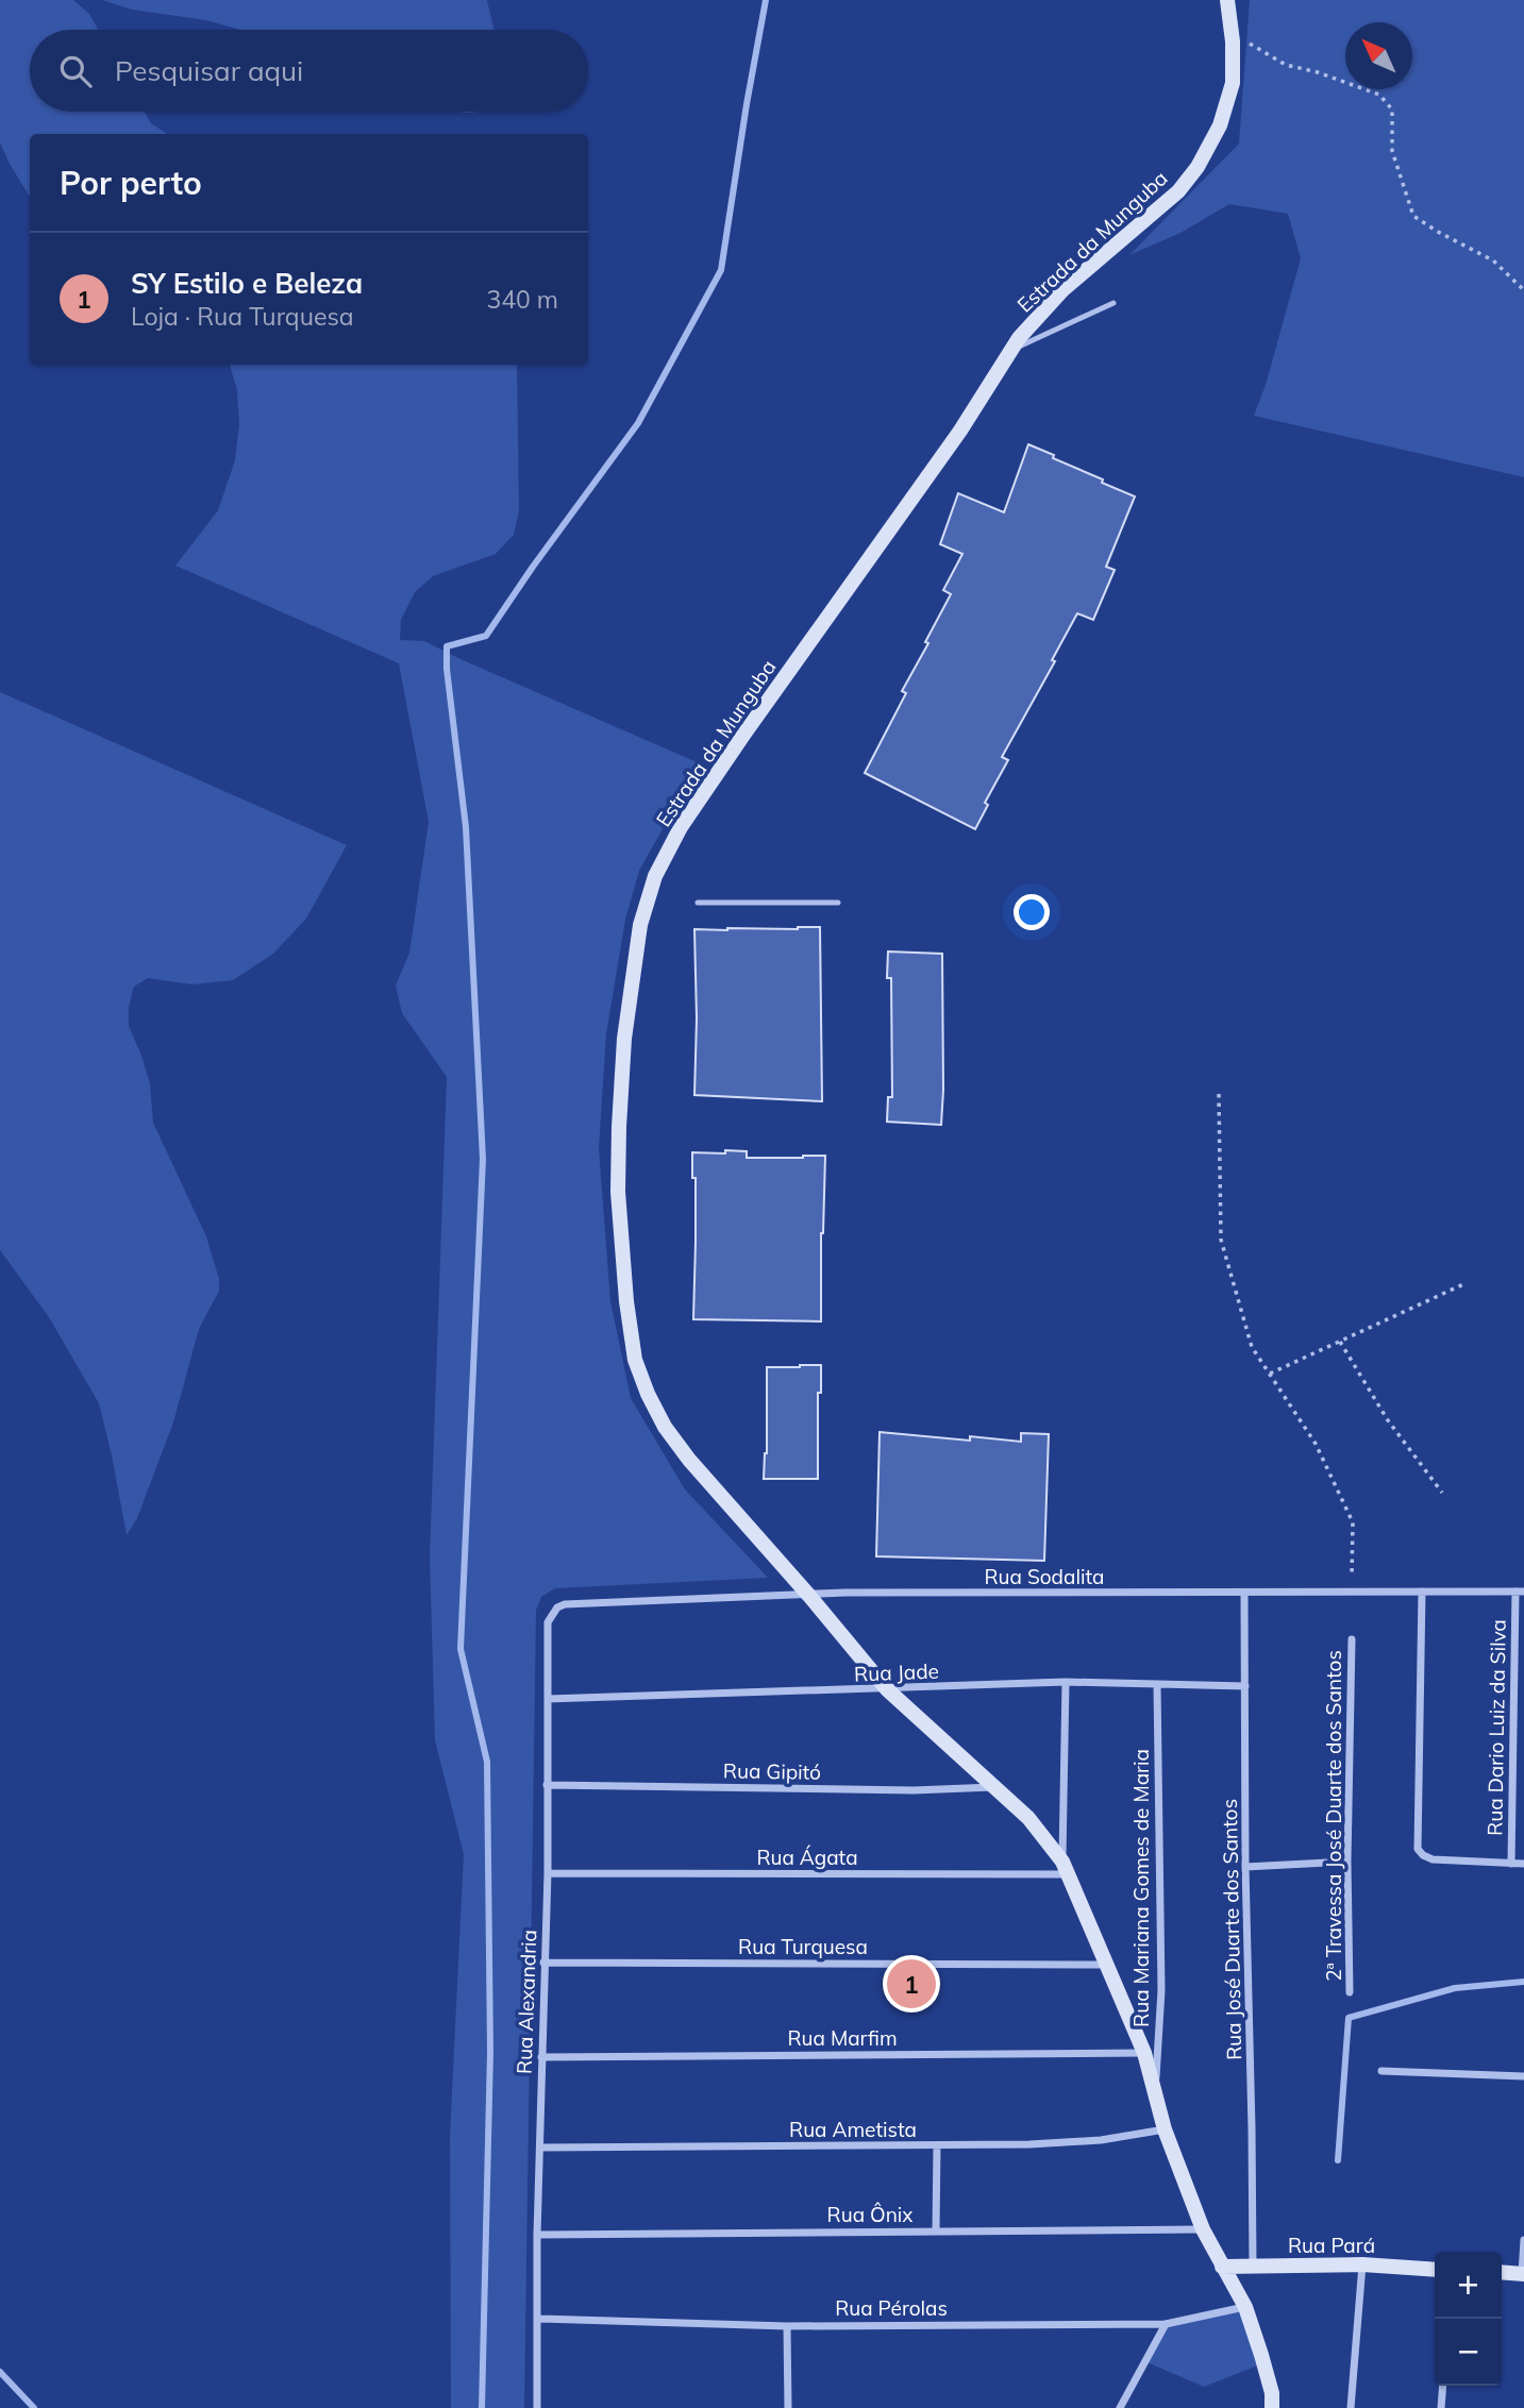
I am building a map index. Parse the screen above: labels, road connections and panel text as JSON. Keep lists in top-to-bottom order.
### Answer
{
  "streets": {
    "main road": ["Estrada da Munguba", "Rua Pará"],
    "street": [
      "Rua Sodalita",
      "Rua Jade",
      "Rua Dario Luiz da Silva",
      "Rua Gipitó",
      "2ª Travessa José Duarte dos Santos",
      "Rua Ágata",
      "Rua Mariana Gomes de Maria",
      "Rua José Duarte dos Santos",
      "Rua Turquesa",
      "Rua Alexandria",
      "Rua Marfim",
      "Rua Ametista",
      "Rua Ônix",
      "Rua Pérolas"
    ]
  },
  "crossings": [
    ["Estrada da Munguba", "Rua Sodalita"],
    ["Estrada da Munguba", "Rua Jade"],
    ["Estrada da Munguba", "Rua Gipitó"],
    ["Estrada da Munguba", "Rua Ágata"],
    ["Estrada da Munguba", "Rua Mariana Gomes de Maria"],
    ["Estrada da Munguba", "Rua Turquesa"],
    ["Estrada da Munguba", "Rua Marfim"],
    ["Estrada da Munguba", "Rua Ametista"],
    ["Estrada da Munguba", "Rua Ônix"],
    ["Estrada da Munguba", "Rua Pará"],
    ["Estrada da Munguba", "Rua Pérolas"],
    ["Rua Sodalita", "Rua Dario Luiz da Silva"],
    ["Rua Sodalita", "Rua José Duarte dos Santos"],
    ["Rua Sodalita", "Rua Alexandria"],
    ["Rua Jade", "Rua Mariana Gomes de Maria"],
    ["Rua Jade", "Rua José Duarte dos Santos"],
    ["Rua Jade", "Rua Alexandria"],
    ["Rua Gipitó", "Rua Alexandria"],
    ["Rua Ágata", "Rua Alexandria"],
    ["Rua José Duarte dos Santos", "Rua Pará"],
    ["Rua Turquesa", "Rua Alexandria"],
    ["Rua Alexandria", "Rua Marfim"],
    ["Rua Alexandria", "Rua Ametista"],
    ["Rua Alexandria", "Rua Ônix"],
    ["Rua Alexandria", "Rua Pérolas"]
  ],
  "north": "top left",
  "page": {
    "search": "Pesquisar aqui",
    "heading": "Por perto",
    "list": [
      {
        "mark": "1",
        "name": "SY Estilo e Beleza",
        "note": "Loja · Rua Turquesa",
        "value": "340 m"
      }
    ],
    "pins": "1",
    "map_buttons": ["+", "−"]
  }
}
